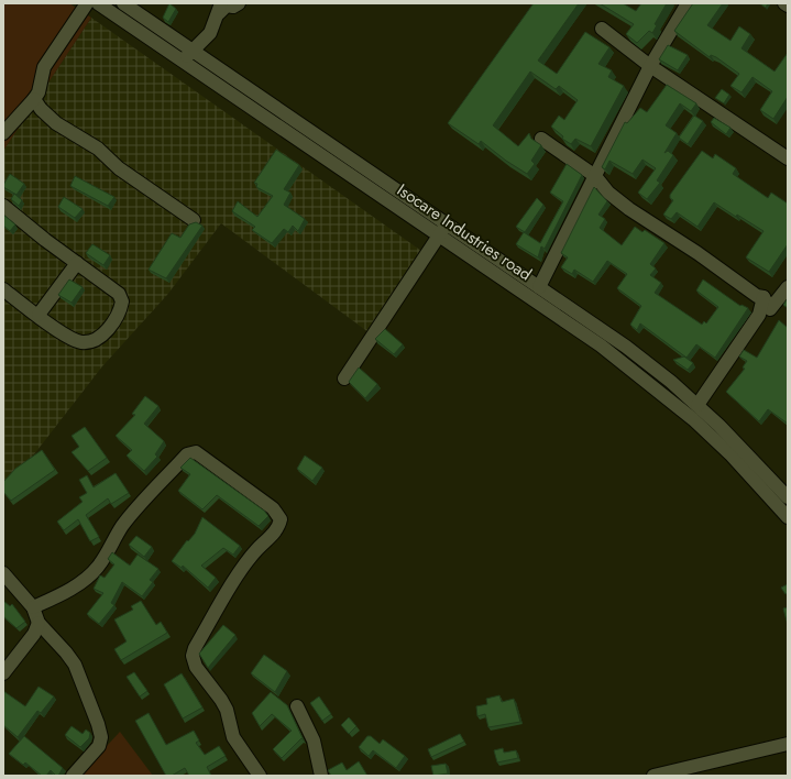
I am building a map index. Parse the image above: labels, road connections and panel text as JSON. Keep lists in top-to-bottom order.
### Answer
{
  "streets": {
    "street": ["Isocare Industries road"]
  }
}
